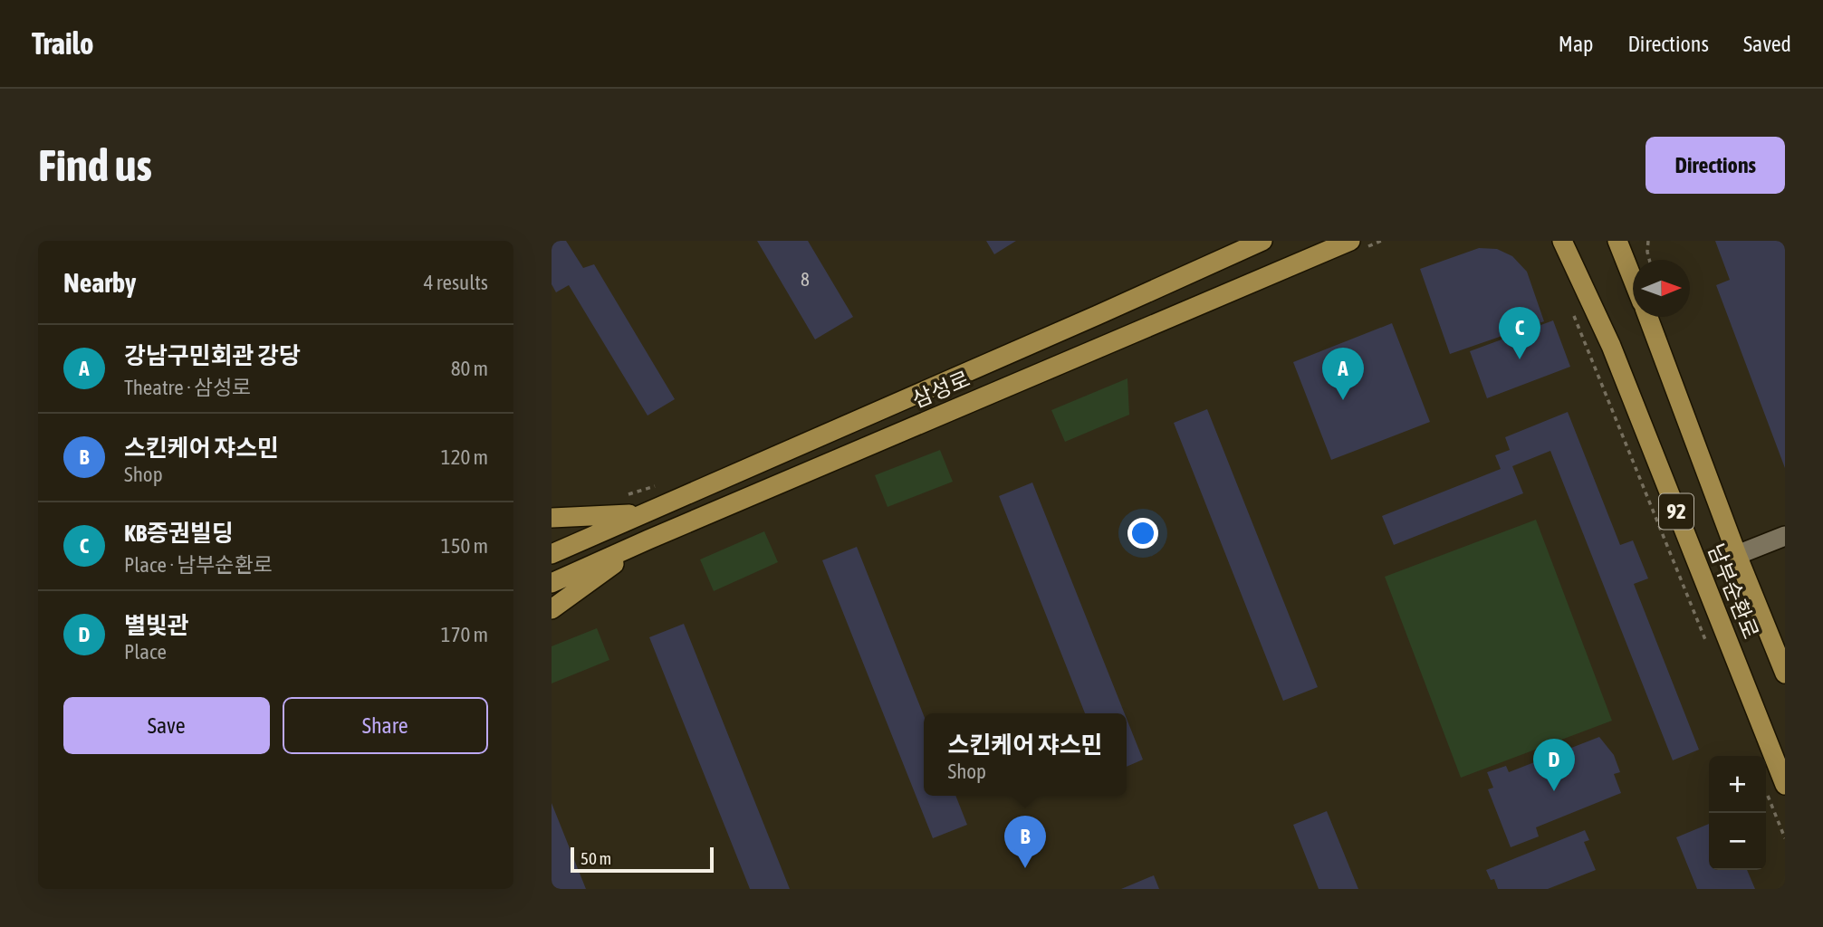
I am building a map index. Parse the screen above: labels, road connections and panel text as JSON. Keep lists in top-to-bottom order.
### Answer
{
  "streets": {
    "main road": ["삼성로", "92", "남부순환로"]
  },
  "house_numbers": ["8"],
  "scale_bar": "50 m",
  "north": "right",
  "page": {
    "header": "Trailo",
    "nav": ["Map", "Directions", "Saved"],
    "buttons": [
      "Directions",
      ["Save", "Share"]
    ],
    "title": "Find us",
    "heading": ["Nearby", "4 results"],
    "pins": [
      "C",
      "A",
      "D",
      "B"
    ],
    "list": [
      {
        "mark": "A",
        "name": "강남구민회관 강당",
        "note": "Theatre · 삼성로",
        "value": "80 m"
      },
      {
        "mark": "B",
        "name": "스킨케어 쟈스민",
        "note": "Shop",
        "value": "120 m"
      },
      {
        "mark": "C",
        "name": "KB증권빌딩",
        "note": "Place · 남부순환로",
        "value": "150 m"
      },
      {
        "mark": "D",
        "name": "별빛관",
        "note": "Place",
        "value": "170 m"
      }
    ],
    "popup": ["스킨케어 쟈스민", "Shop"],
    "map_buttons": ["+", "−"],
    "scale": "50 m"
  }
}
